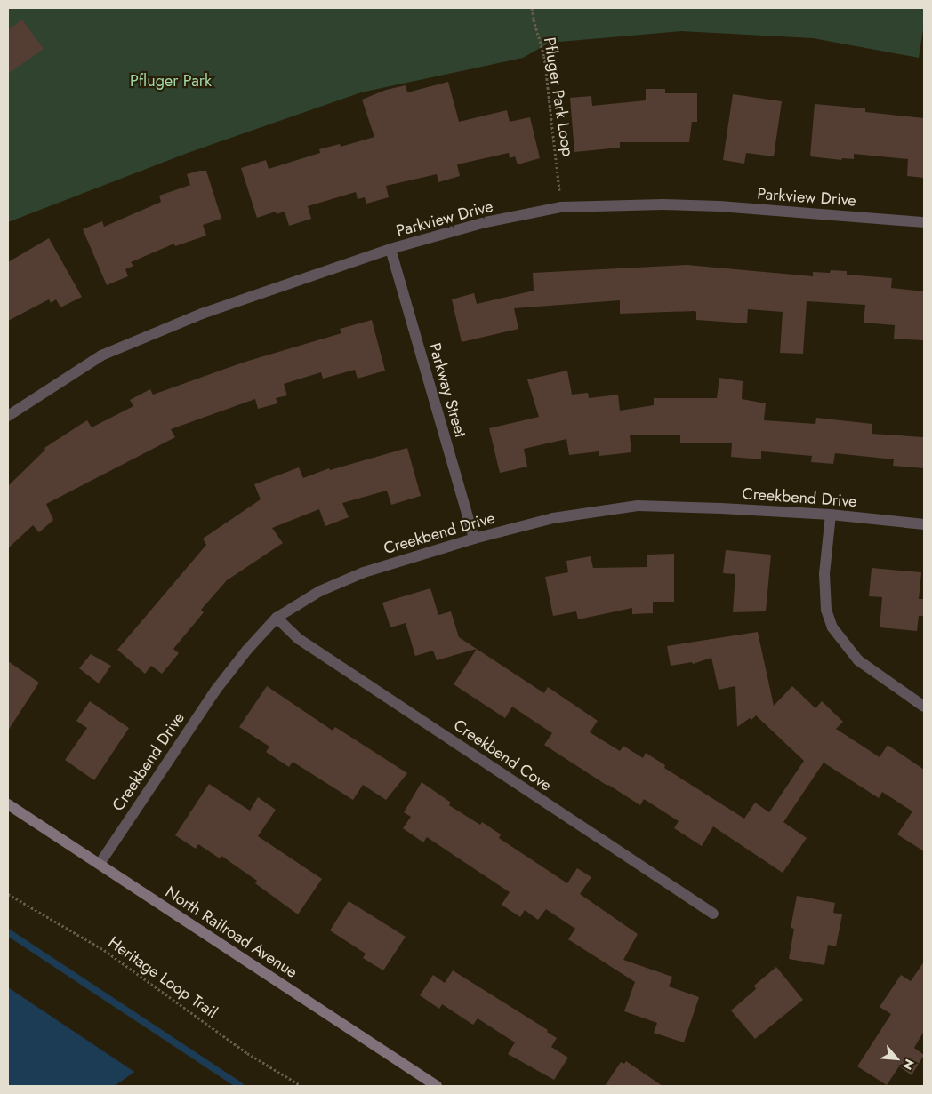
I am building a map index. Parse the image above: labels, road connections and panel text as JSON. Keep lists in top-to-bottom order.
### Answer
{
  "streets": {
    "street": [
      "Parkview Drive",
      "Parkway Street",
      "Creekbend Drive",
      "Creekbend Cove",
      "North Railroad Avenue"
    ],
    "path": ["Pfluger Park Loop", "Heritage Loop Trail"]
  },
  "crossings": [
    ["Parkview Drive", "Parkway Street"],
    ["Parkway Street", "Creekbend Drive"],
    ["Creekbend Drive", "Creekbend Cove"],
    ["Creekbend Drive", "North Railroad Avenue"]
  ],
  "parks": ["Pfluger Park"],
  "north": "bottom right"
}
